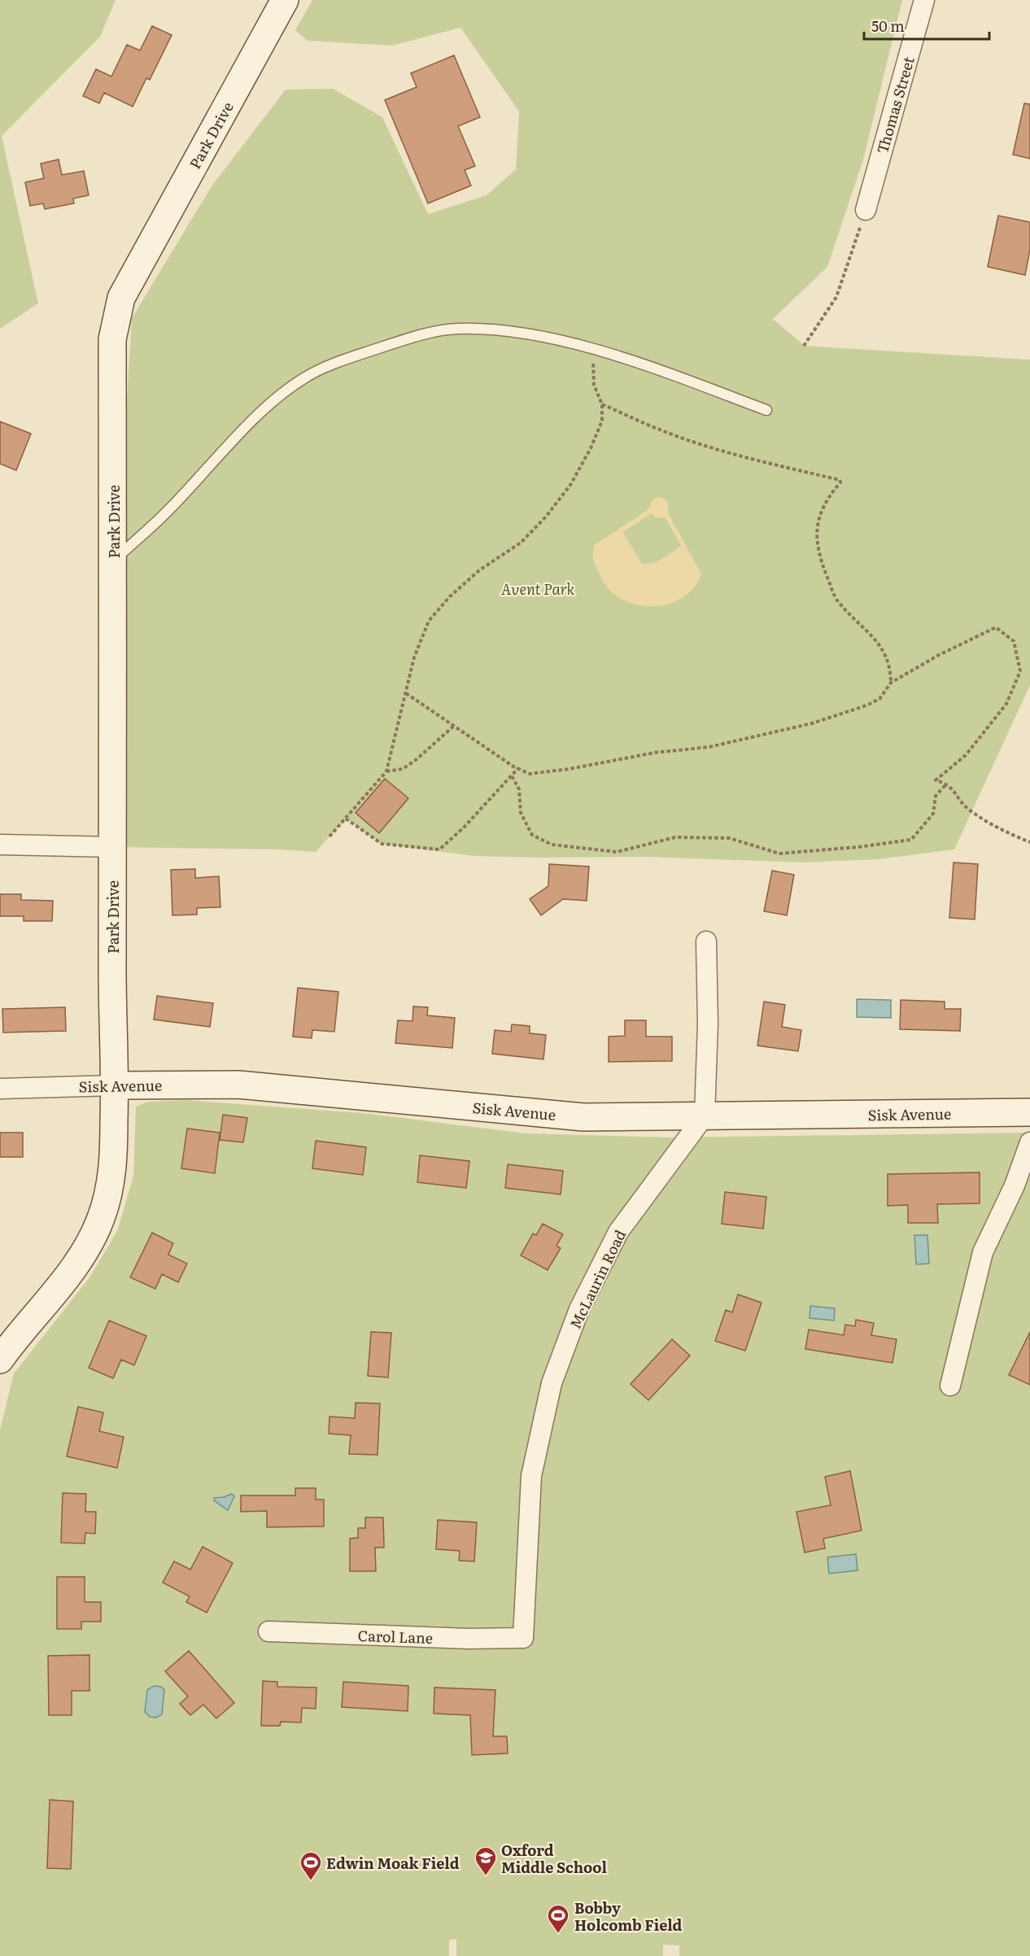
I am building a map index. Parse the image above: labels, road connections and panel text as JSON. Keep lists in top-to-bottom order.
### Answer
{
  "streets": {
    "street": [
      "Thomas Street",
      "Park Drive",
      "Sisk Avenue",
      "McLaurin Road",
      "Carol Lane"
    ]
  },
  "crossings": [
    ["Park Drive", "Sisk Avenue"],
    ["Sisk Avenue", "McLaurin Road"],
    ["McLaurin Road", "Carol Lane"]
  ],
  "parks": ["Avent Park"],
  "places": {
    "school or university": ["Oxford Middle School"],
    "sports": ["Edwin Moak Field", "Bobby Holcomb Field"]
  },
  "scale_bar": "50 m"
}
